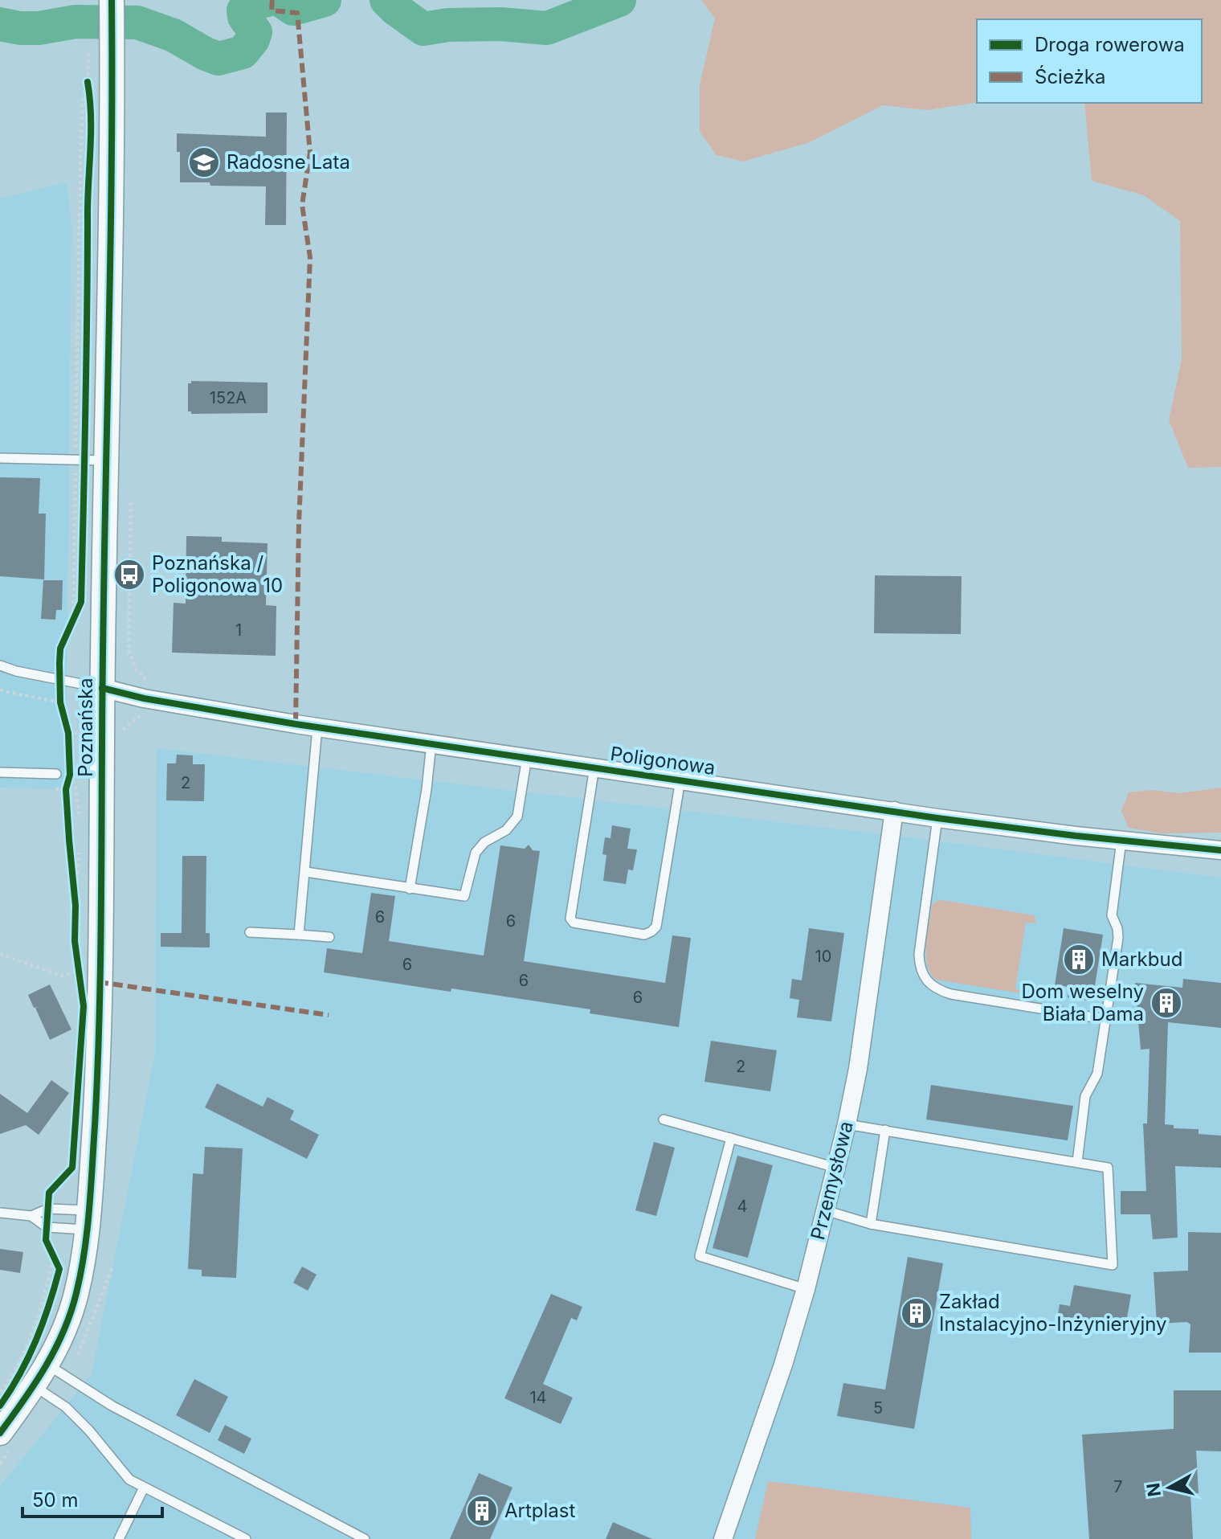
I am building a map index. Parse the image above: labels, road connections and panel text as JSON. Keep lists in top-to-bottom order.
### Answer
{
  "streets": {
    "main road": ["Poznańska"],
    "street": ["Poligonowa", "Przemysłowa"]
  },
  "crossings": [
    ["Poznańska", "Poligonowa"],
    ["Poligonowa", "Przemysłowa"]
  ],
  "places": {
    "school or university": ["Radosne Lata"],
    "bus stop": ["Poznańska / Poligonowa 10"],
    "building": [
      "Markbud",
      "Dom weselny Biała Dama",
      "Zakład Instalacyjno-Inżynieryjny",
      "Artplast"
    ]
  },
  "house_numbers": [
    "152A",
    "1",
    "2",
    "6",
    "6",
    "10",
    "6",
    "6",
    "6",
    "2",
    "4",
    "14",
    "5",
    "7"
  ],
  "legend": ["Droga rowerowa", "Ścieżka"],
  "scale_bar": "50 m",
  "north": "left"
}
